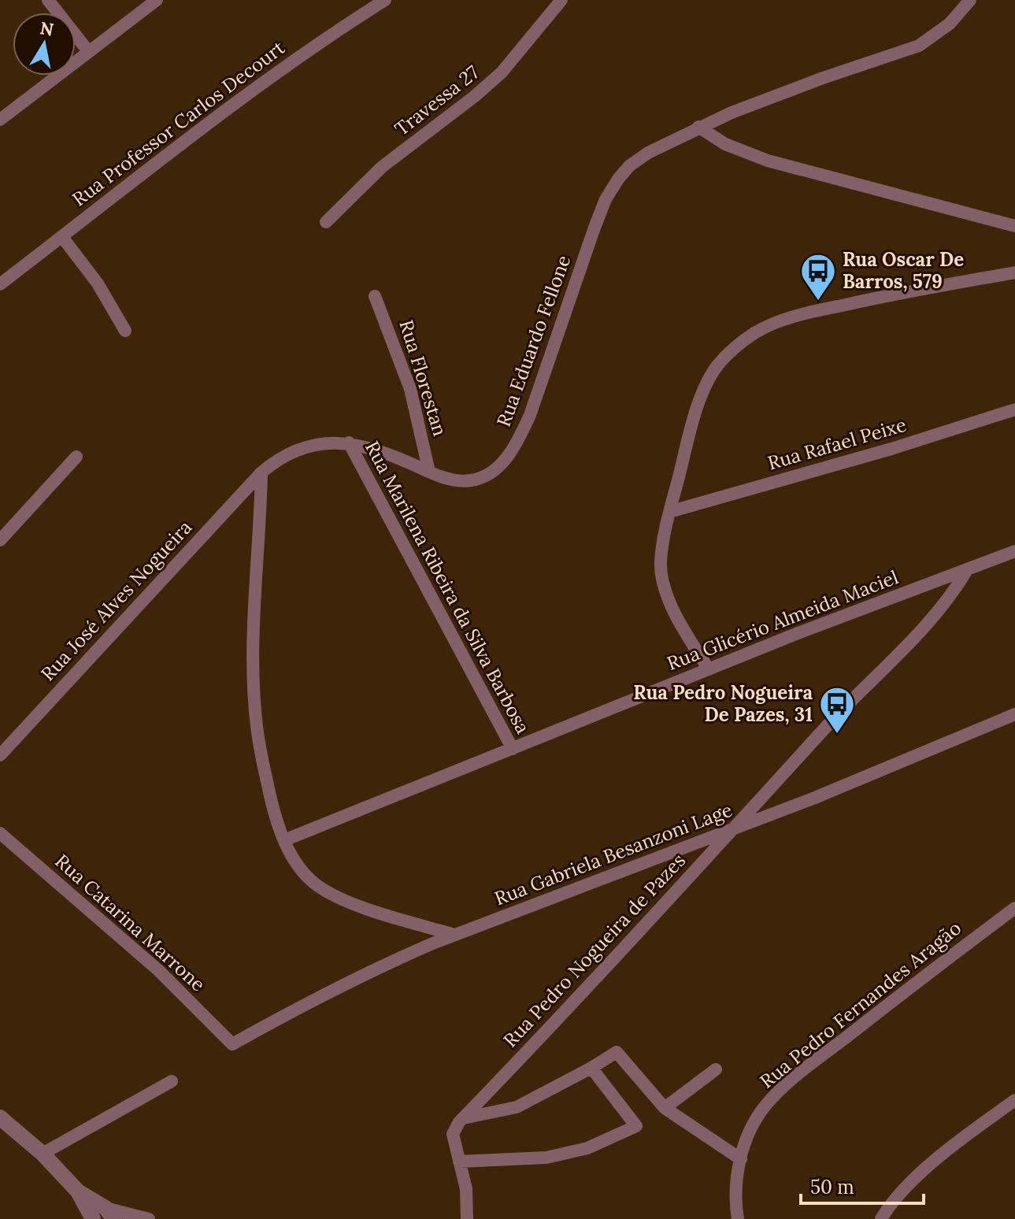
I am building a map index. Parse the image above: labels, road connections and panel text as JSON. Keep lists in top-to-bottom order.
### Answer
{
  "streets": {
    "street": [
      "Travessa 27",
      "Rua Professor Carlos Decourt",
      "Rua Eduardo Fellone",
      "Rua Florestan",
      "Rua Rafael Peixe",
      "Rua Marilena Ribeira da Silva Barbosa",
      "Rua José Alves Nogueira",
      "Rua Glicério Almeida Maciel",
      "Rua Gabriela Besanzoni Lage",
      "Rua Catarina Marrone",
      "Rua Pedro Nogueira de Pazes",
      "Rua Pedro Fernandes Aragão"
    ]
  },
  "crossings": [
    ["Rua Eduardo Fellone", "Rua Florestan"],
    ["Rua Eduardo Fellone", "Rua Marilena Ribeira da Silva Barbosa"],
    ["Rua Eduardo Fellone", "Rua José Alves Nogueira"],
    ["Rua Marilena Ribeira da Silva Barbosa", "Rua Glicério Almeida Maciel"],
    ["Rua Glicério Almeida Maciel", "Rua Pedro Nogueira de Pazes"],
    ["Rua Gabriela Besanzoni Lage", "Rua Catarina Marrone"],
    ["Rua Gabriela Besanzoni Lage", "Rua Pedro Nogueira de Pazes"]
  ],
  "places": {
    "bus stop": ["Rua Oscar De Barros, 579", "Rua Pedro Nogueira De Pazes, 31"]
  },
  "scale_bar": "50 m",
  "north": "top"
}
